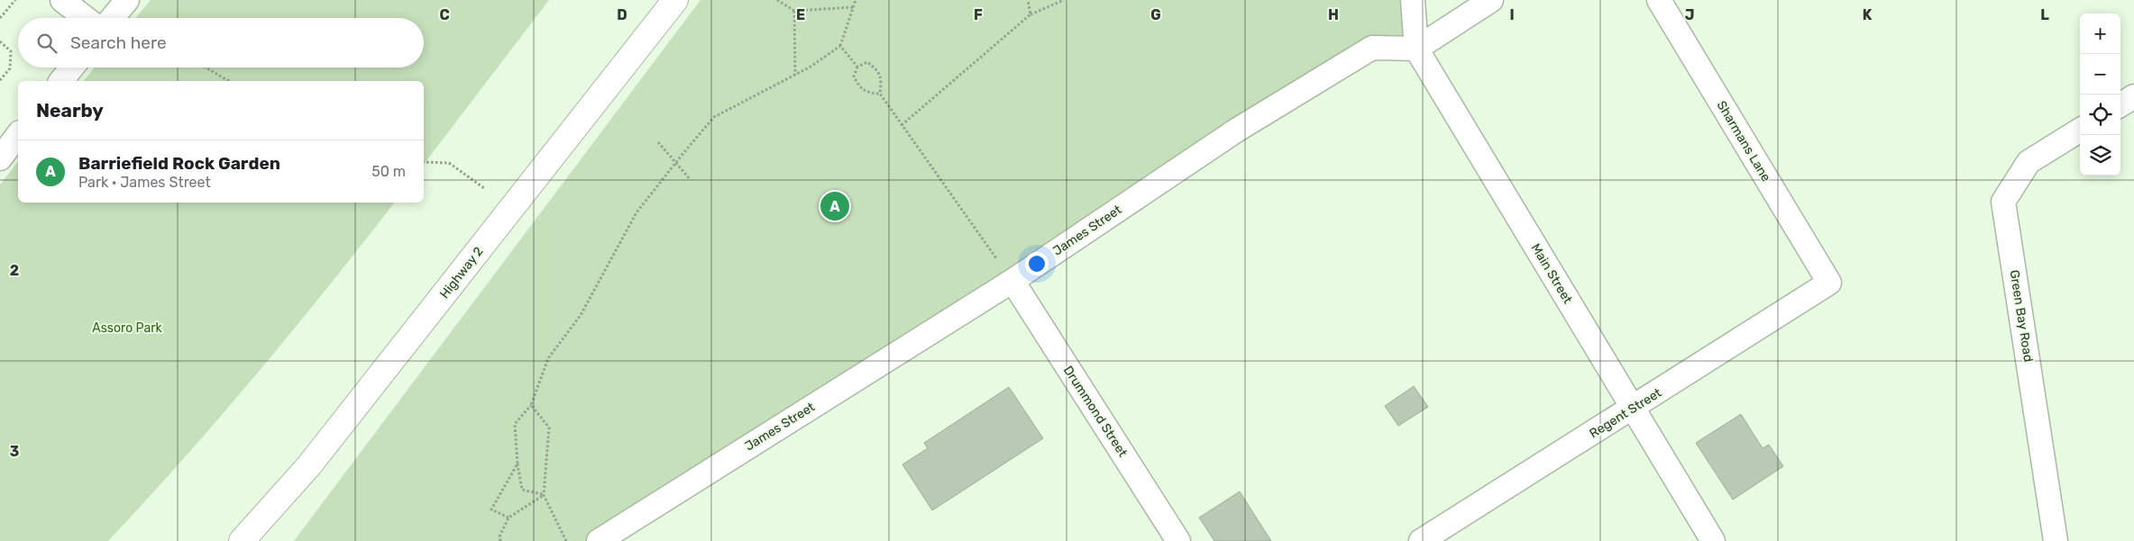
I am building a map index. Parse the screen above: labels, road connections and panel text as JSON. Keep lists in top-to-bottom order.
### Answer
{
  "streets": {
    "main road": ["Highway 2"],
    "street": [
      "Sharmans Lane",
      "James Street",
      "Main Street",
      "Green Bay Road",
      "Drummond Street",
      "Regent Street"
    ]
  },
  "crossings": [
    ["Sharmans Lane", "Regent Street"],
    ["James Street", "Main Street"],
    ["James Street", "Drummond Street"],
    ["Main Street", "Regent Street"]
  ],
  "parks": ["Assoro Park"],
  "page": {
    "map_buttons": ["+", "−"],
    "search": "Search here",
    "heading": "Nearby",
    "list": [
      {
        "mark": "A",
        "name": "Barriefield Rock Garden",
        "note": "Park · James Street",
        "value": "50 m"
      }
    ],
    "pins": "A"
  },
  "grid": {
    "columns": [
      "C",
      "D",
      "E",
      "F",
      "G",
      "H",
      "I",
      "J",
      "K",
      "L"
    ],
    "rows": ["2", "3"]
  }
}
